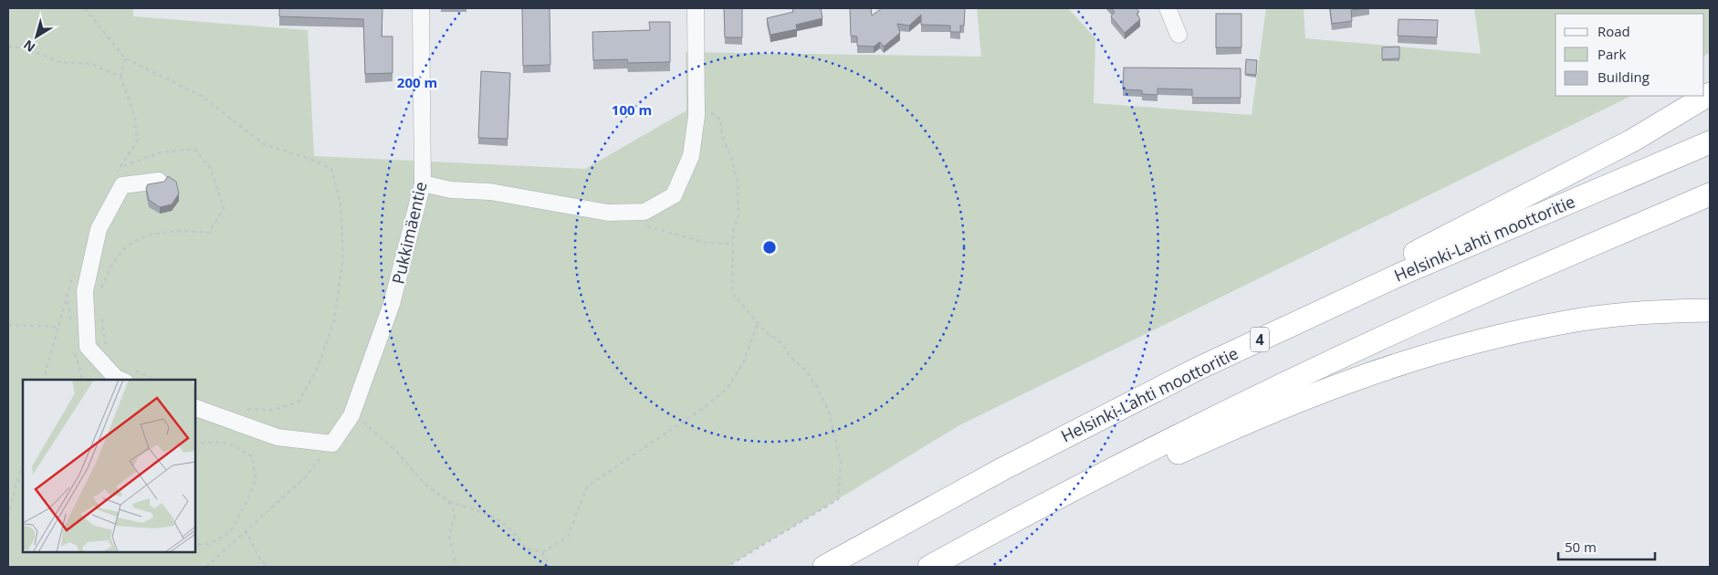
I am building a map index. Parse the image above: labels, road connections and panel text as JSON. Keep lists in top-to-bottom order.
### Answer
{
  "streets": {
    "highway": ["Helsinki-Lahti moottoritie", "4"],
    "street": ["Pukkimäentie"]
  },
  "legend": ["Road", "Park", "Building"],
  "scale_bar": "50 m",
  "north": "bottom left",
  "rings": ["200 m", "100 m"]
}
